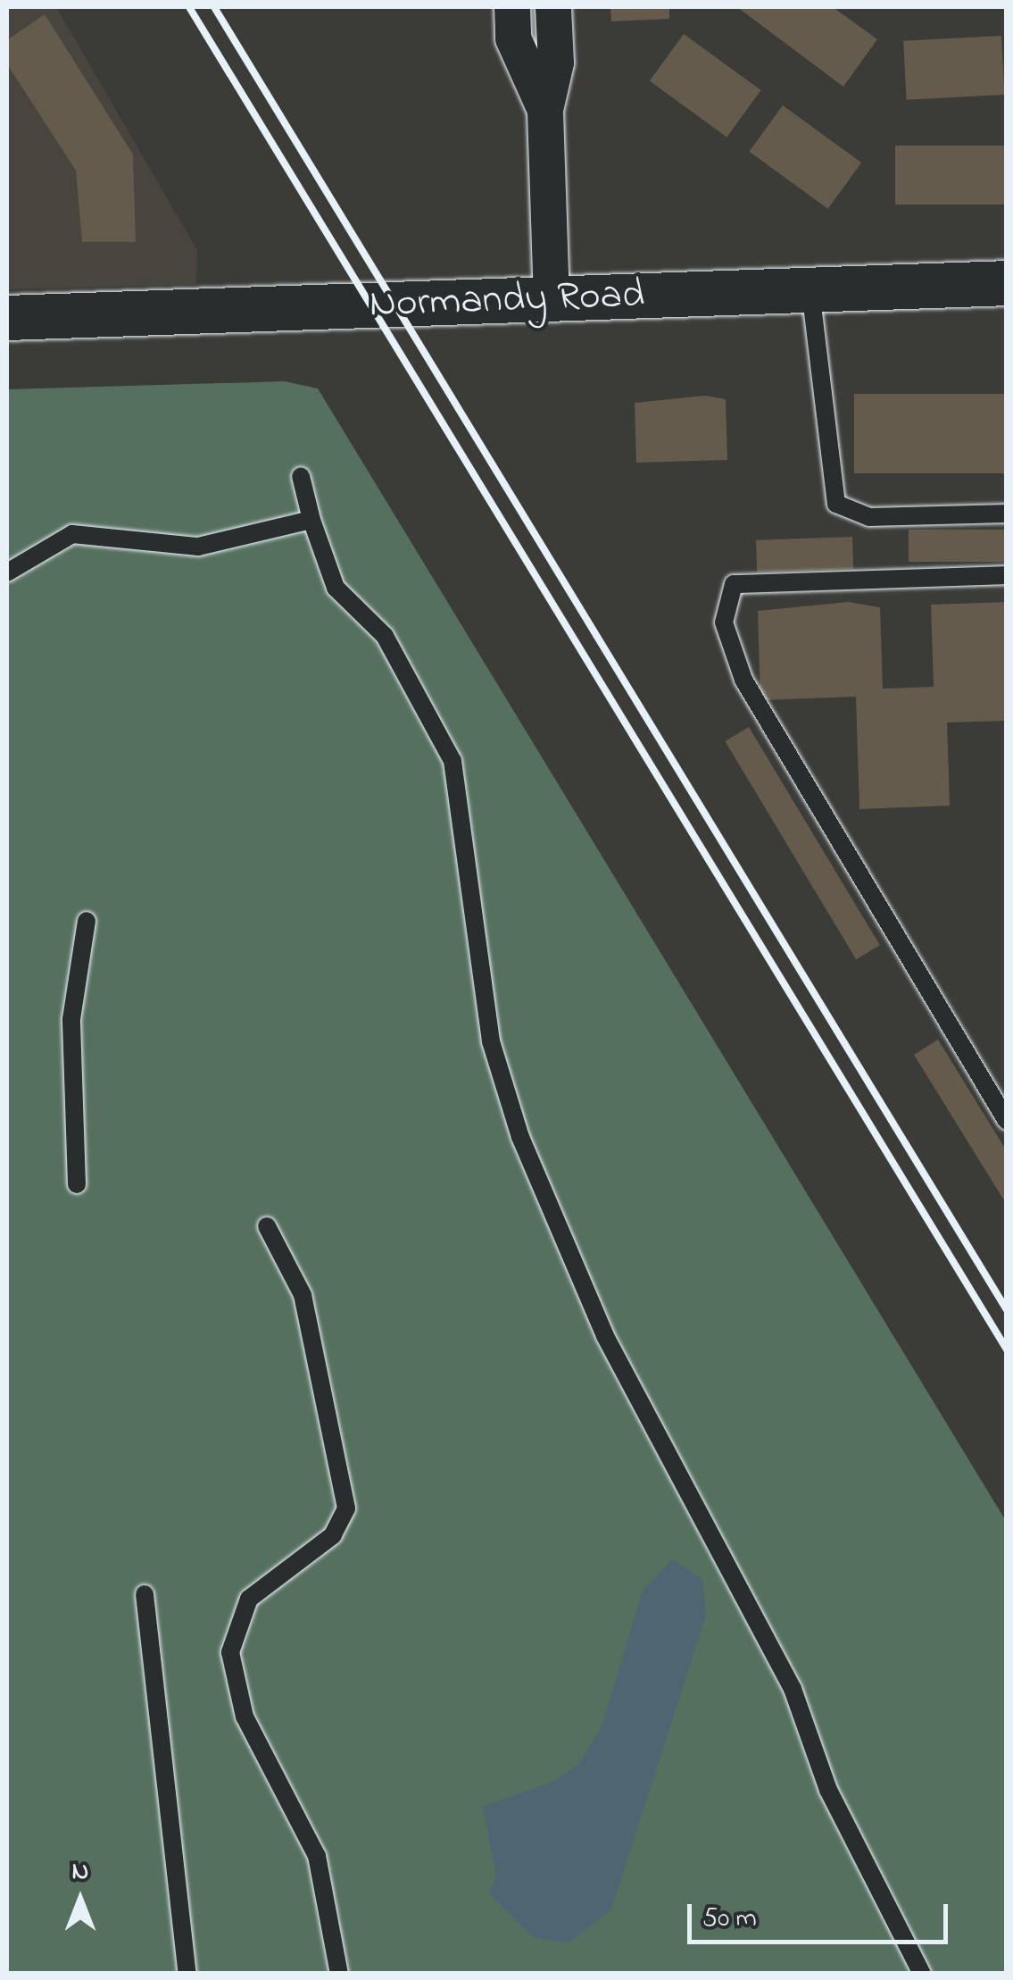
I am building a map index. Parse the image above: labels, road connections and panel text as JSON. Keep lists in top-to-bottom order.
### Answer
{
  "streets": {
    "street": ["Normandy Road"]
  },
  "scale_bar": "50 m",
  "north": "top"
}
